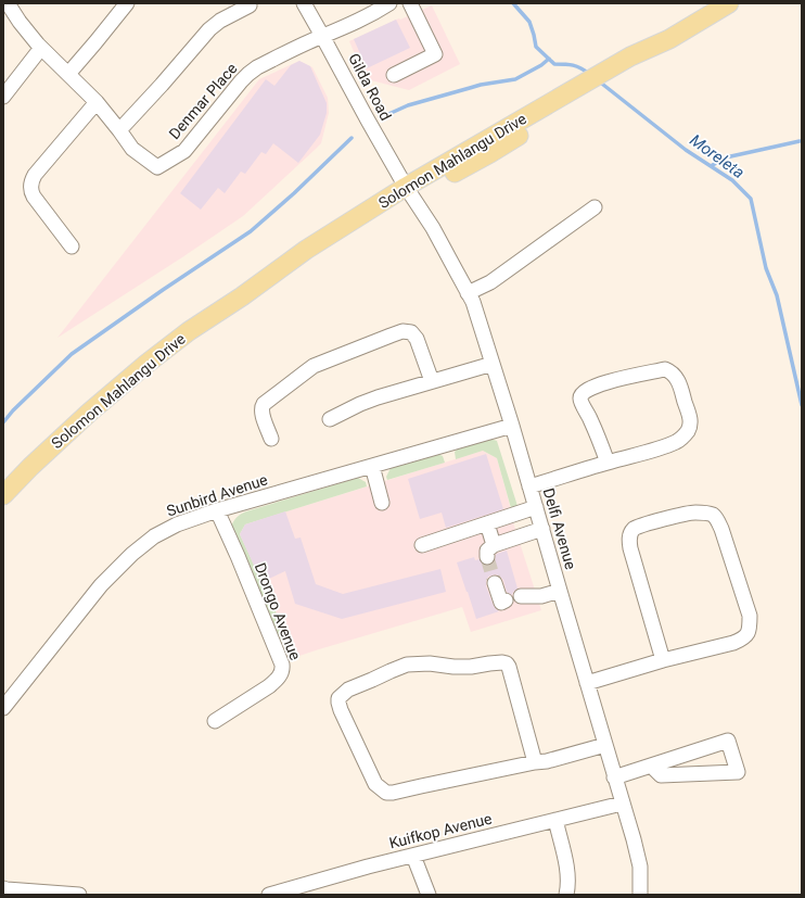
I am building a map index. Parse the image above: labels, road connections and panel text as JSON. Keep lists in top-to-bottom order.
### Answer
{
  "streets": {
    "main road": ["Solomon Mahlangu Drive"],
    "street": [
      "Gilda Road",
      "Denmar Place",
      "Sunbird Avenue",
      "Delfi Avenue",
      "Drongo Avenue",
      "Kuifkop Avenue"
    ]
  },
  "crossings": [
    ["Gilda Road", "Denmar Place"],
    ["Gilda Road", "Solomon Mahlangu Drive"],
    ["Gilda Road", "Delfi Avenue"],
    ["Solomon Mahlangu Drive", "Delfi Avenue"],
    ["Sunbird Avenue", "Delfi Avenue"],
    ["Sunbird Avenue", "Drongo Avenue"],
    ["Delfi Avenue", "Kuifkop Avenue"]
  ],
  "water": ["Moreleta"]
}
